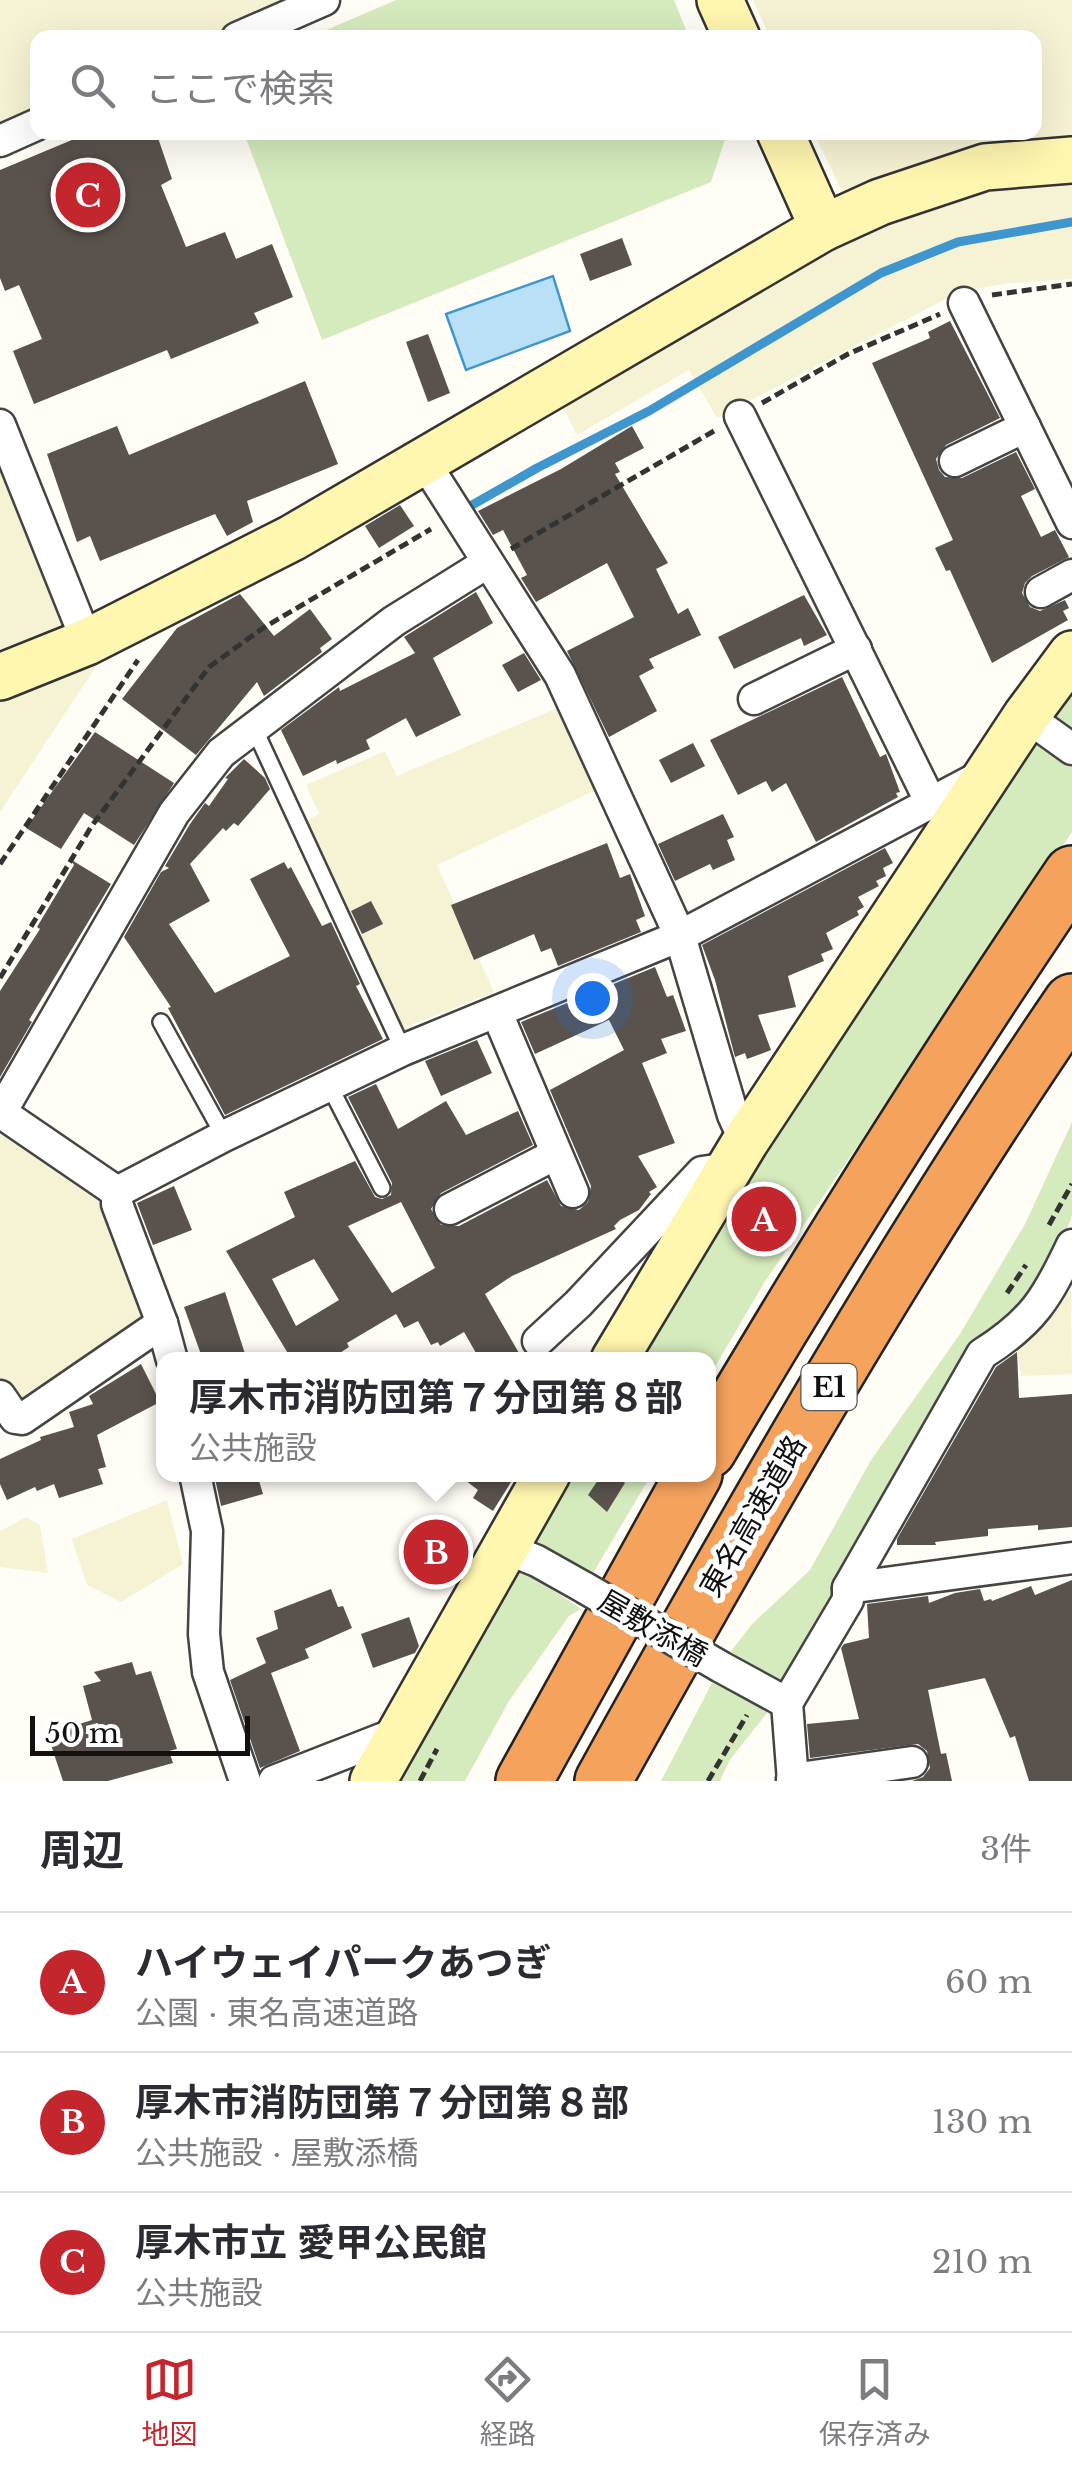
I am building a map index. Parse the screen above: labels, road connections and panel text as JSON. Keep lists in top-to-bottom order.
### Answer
{
  "streets": {
    "highway": ["E1", "東名高速道路"],
    "street": ["屋敷添橋"]
  },
  "scale_bar": "50 m",
  "page": {
    "search": "ここで検索",
    "pins": ["C", "A", "B"],
    "popup": ["厚木市消防団第７分団第８部", "公共施設"],
    "scale": "50 m",
    "heading": ["周辺", "3件"],
    "list": [
      {
        "mark": "A",
        "name": "ハイウェイパークあつぎ",
        "note": "公園 · 東名高速道路",
        "value": "60 m"
      },
      {
        "mark": "B",
        "name": "厚木市消防団第７分団第８部",
        "note": "公共施設 · 屋敷添橋",
        "value": "130 m"
      },
      {
        "mark": "C",
        "name": "厚木市立 愛甲公民館",
        "note": "公共施設",
        "value": "210 m"
      }
    ],
    "nav": ["地図", "経路", "保存済み"]
  }
}
